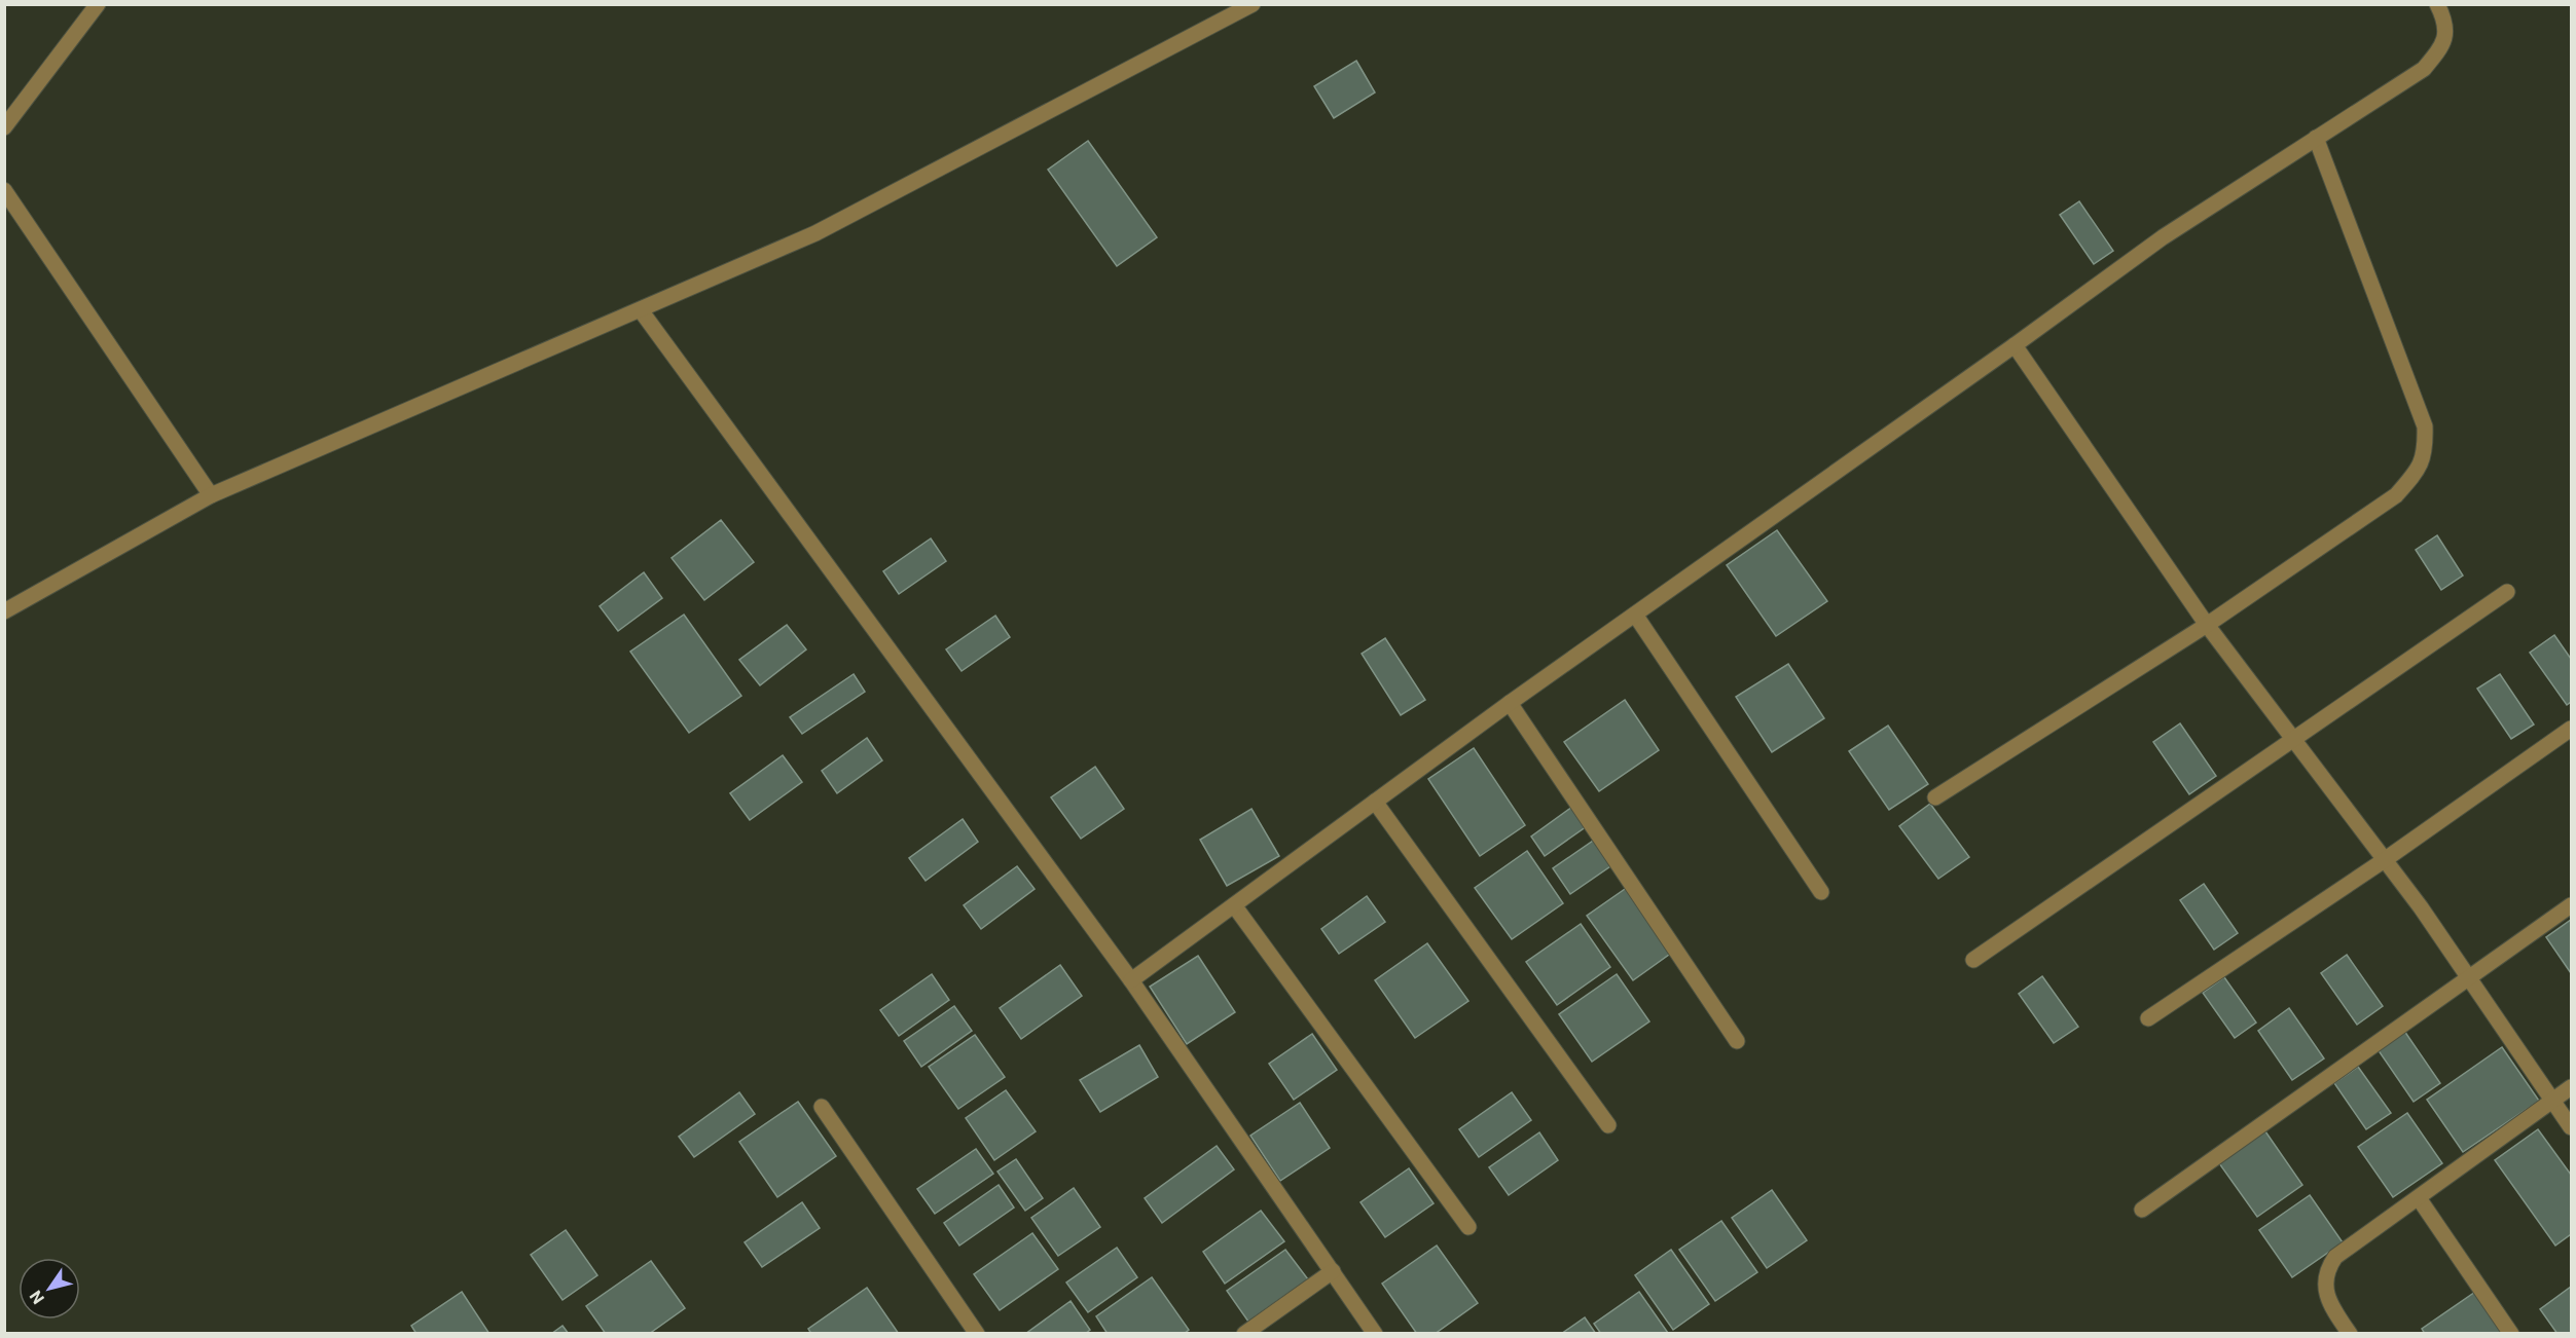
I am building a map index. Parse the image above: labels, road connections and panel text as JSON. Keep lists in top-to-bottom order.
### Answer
{
  "north": "bottom left"
}
